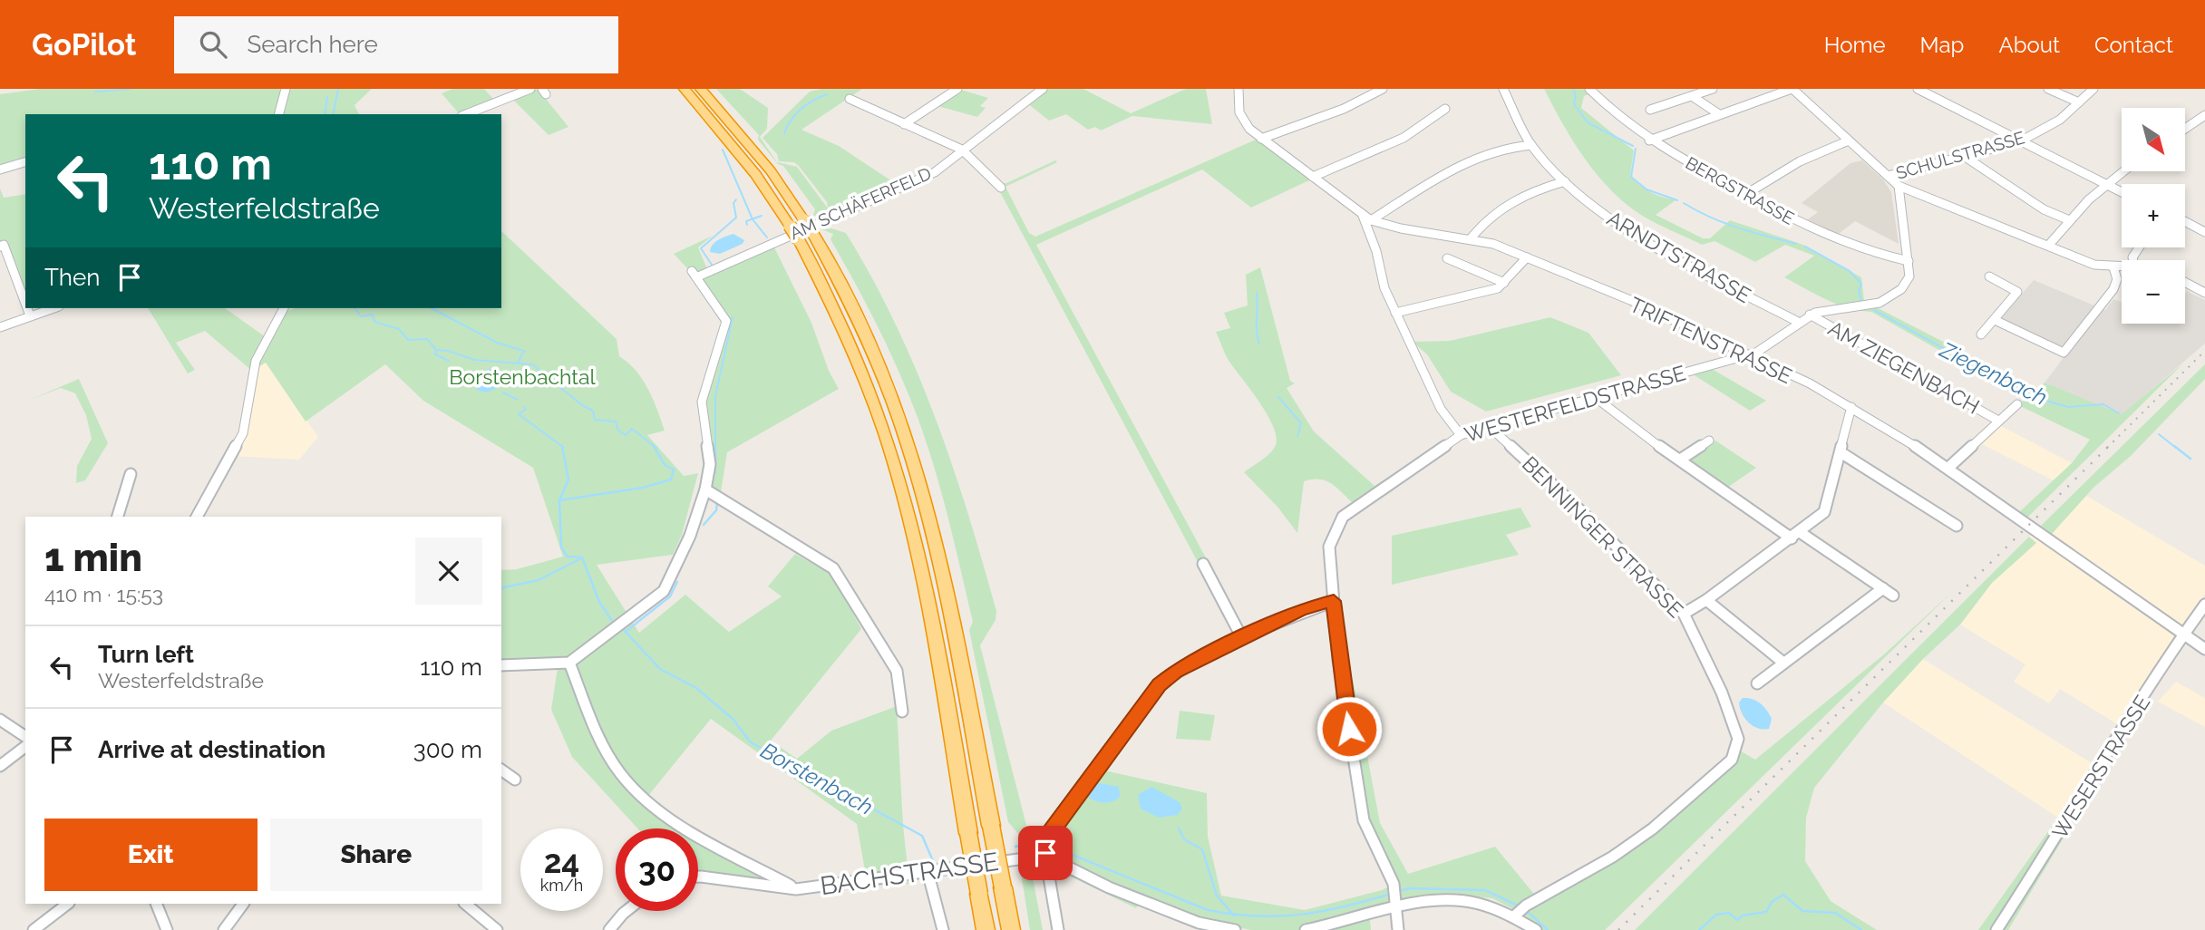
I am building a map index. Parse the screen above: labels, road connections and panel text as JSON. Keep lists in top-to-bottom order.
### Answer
{
  "streets": {
    "street": [
      "SCHULSTRASSE",
      "BERGSTRASSE",
      "AM SCHÄFERFELD",
      "ARNDTSTRASSE",
      "TRIFTENSTRASSE",
      "AM ZIEGENBACH",
      "WESTERFELDSTRASSE",
      "BENNINGER STRASSE",
      "WESERSTRASSE",
      "BACHSTRASSE"
    ]
  },
  "crossings": [
    ["SCHULSTRASSE", "BERGSTRASSE"],
    ["SCHULSTRASSE", "ARNDTSTRASSE"],
    ["SCHULSTRASSE", "TRIFTENSTRASSE"],
    ["SCHULSTRASSE", "AM ZIEGENBACH"],
    ["SCHULSTRASSE", "WESTERFELDSTRASSE"],
    ["TRIFTENSTRASSE", "WESTERFELDSTRASSE"],
    ["TRIFTENSTRASSE", "WESERSTRASSE"],
    ["WESTERFELDSTRASSE", "BENNINGER STRASSE"]
  ],
  "water": ["Ziegenbach", "Borstenbach"],
  "parks": ["Borstenbachtal"],
  "north": "bottom right",
  "page": {
    "header": "GoPilot",
    "search": "Search here",
    "nav": [
      "Home",
      "Map",
      "About",
      "Contact"
    ],
    "map_buttons": ["+", "−"],
    "turn": ["110 m", "Westerfeldstraße"],
    "then": "Then",
    "heading": ["1 min", "410 m · 15:53"],
    "list": [
      {
        "name": "Turn left",
        "note": "Westerfeldstraße",
        "value": "110 m"
      },
      {
        "name": "Arrive at destination",
        "value": "300 m"
      }
    ],
    "buttons": ["Exit", "Share"],
    "speed": "24 km/h",
    "limit": "30"
  }
}
